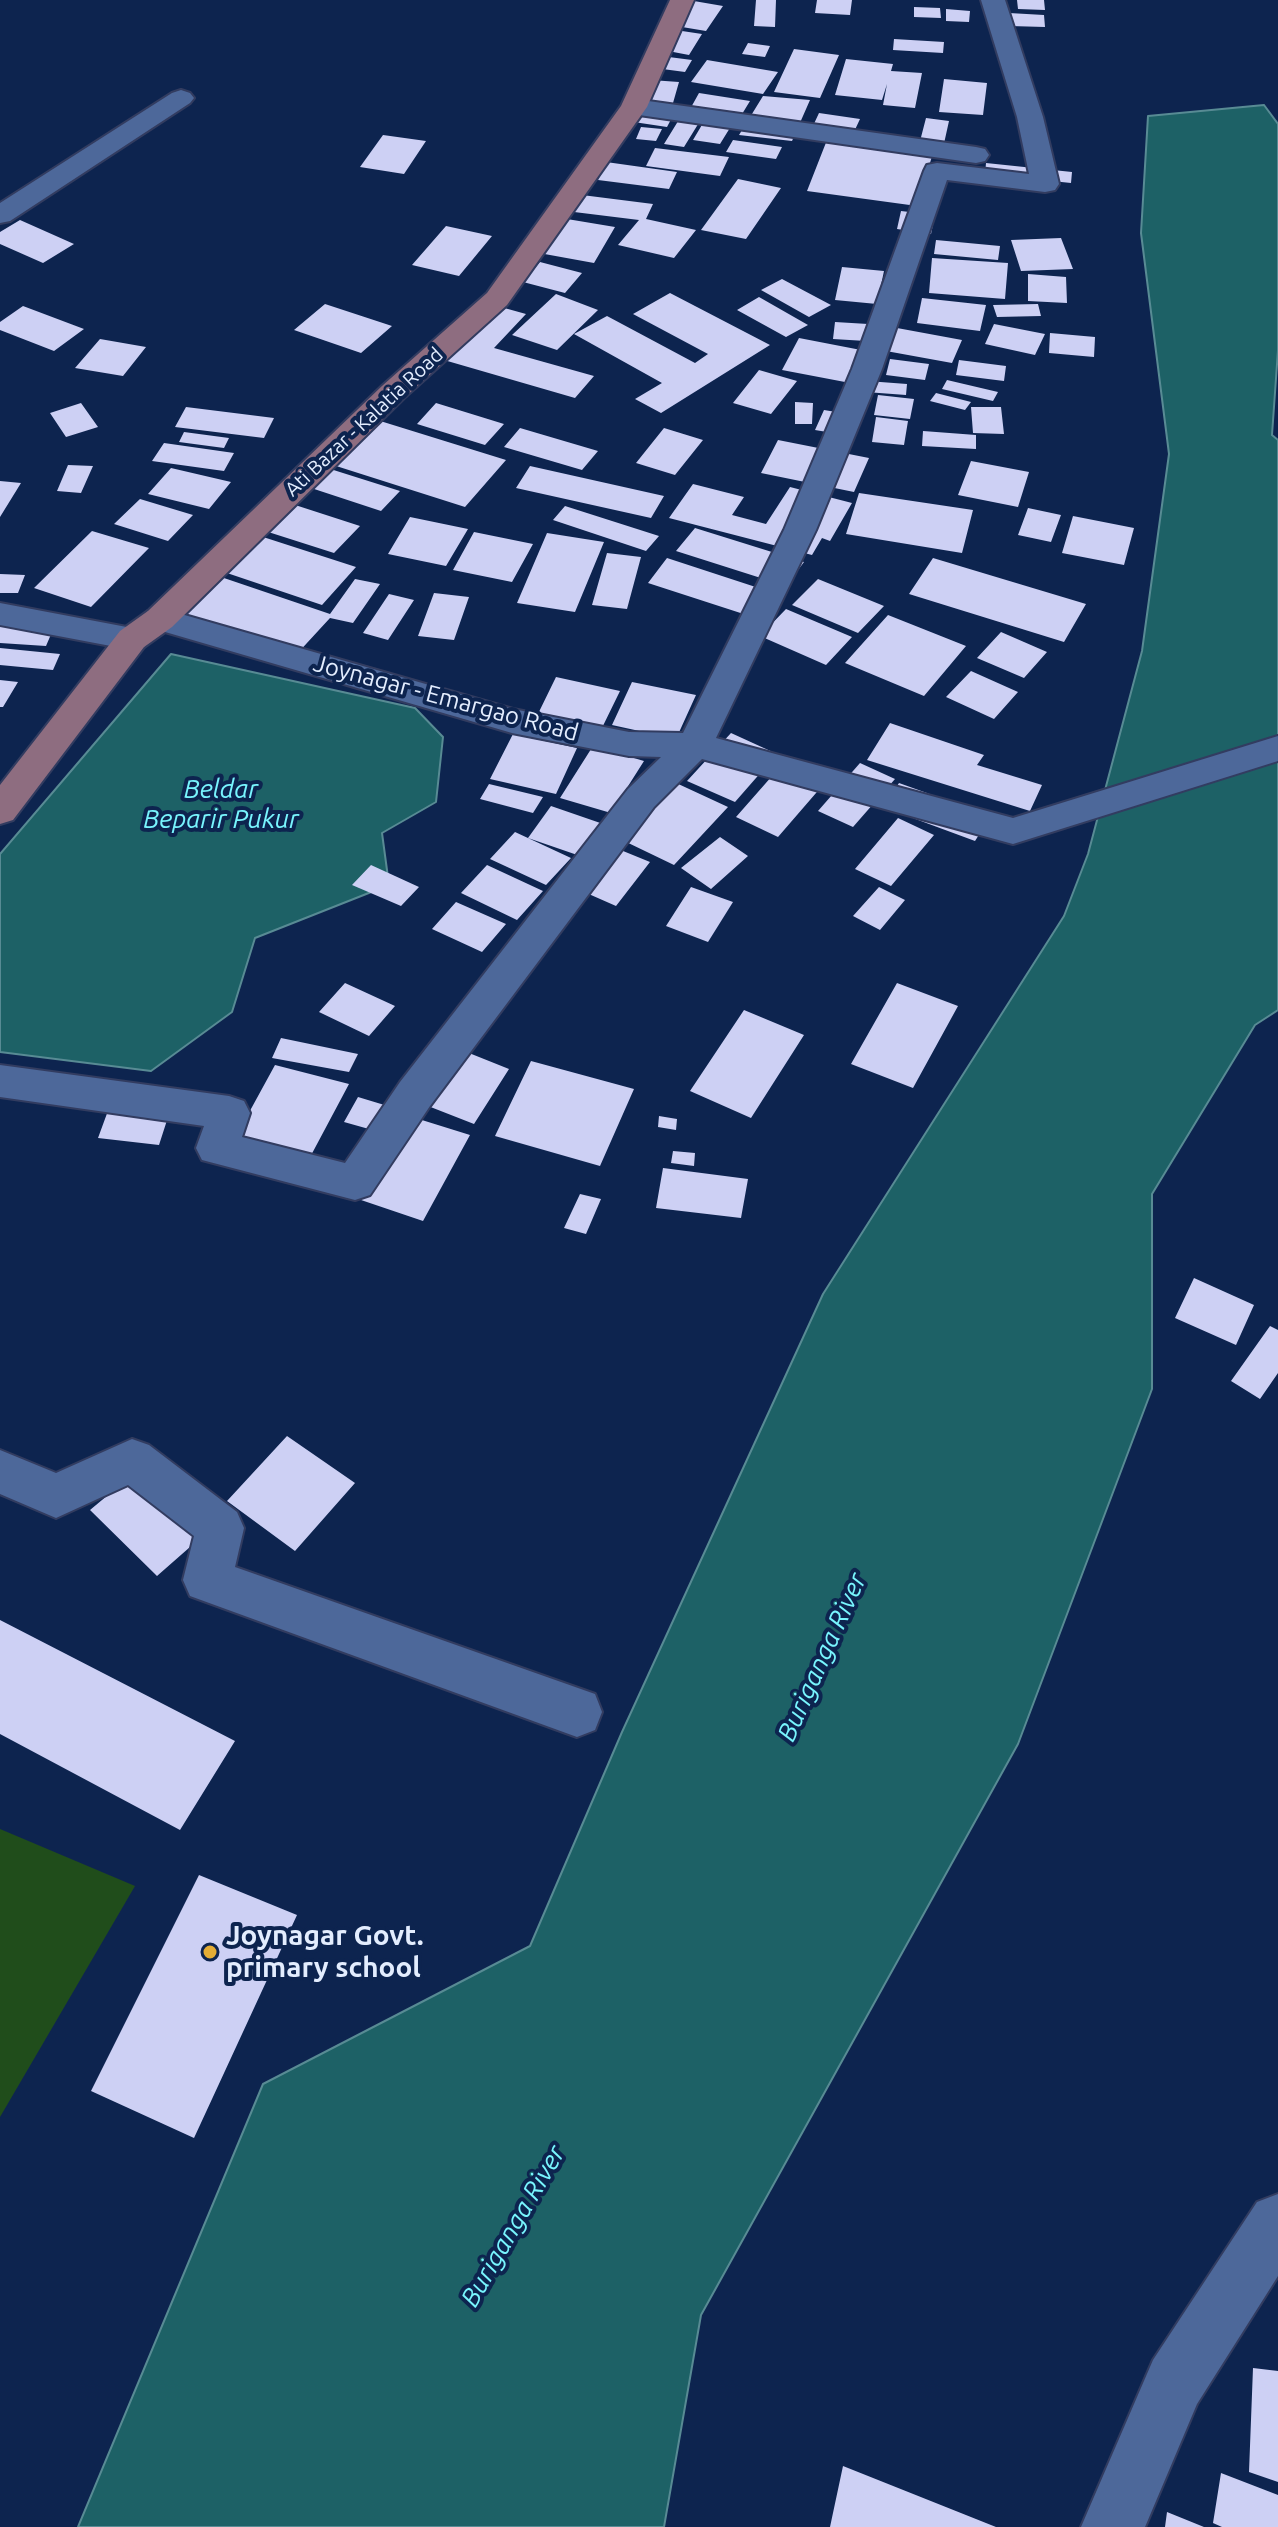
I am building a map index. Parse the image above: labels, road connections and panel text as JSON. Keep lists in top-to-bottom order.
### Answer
{
  "streets": {
    "main road": ["Ati Bazar - Kalatia Road"],
    "street": ["Joynagar - Emargao Road"]
  },
  "crossings": [
    ["Ati Bazar - Kalatia Road", "Joynagar - Emargao Road"]
  ],
  "water": ["Beldar Beparir Pukur", "Buriganga River"],
  "places": ["Joynagar Govt. primary school"]
}
